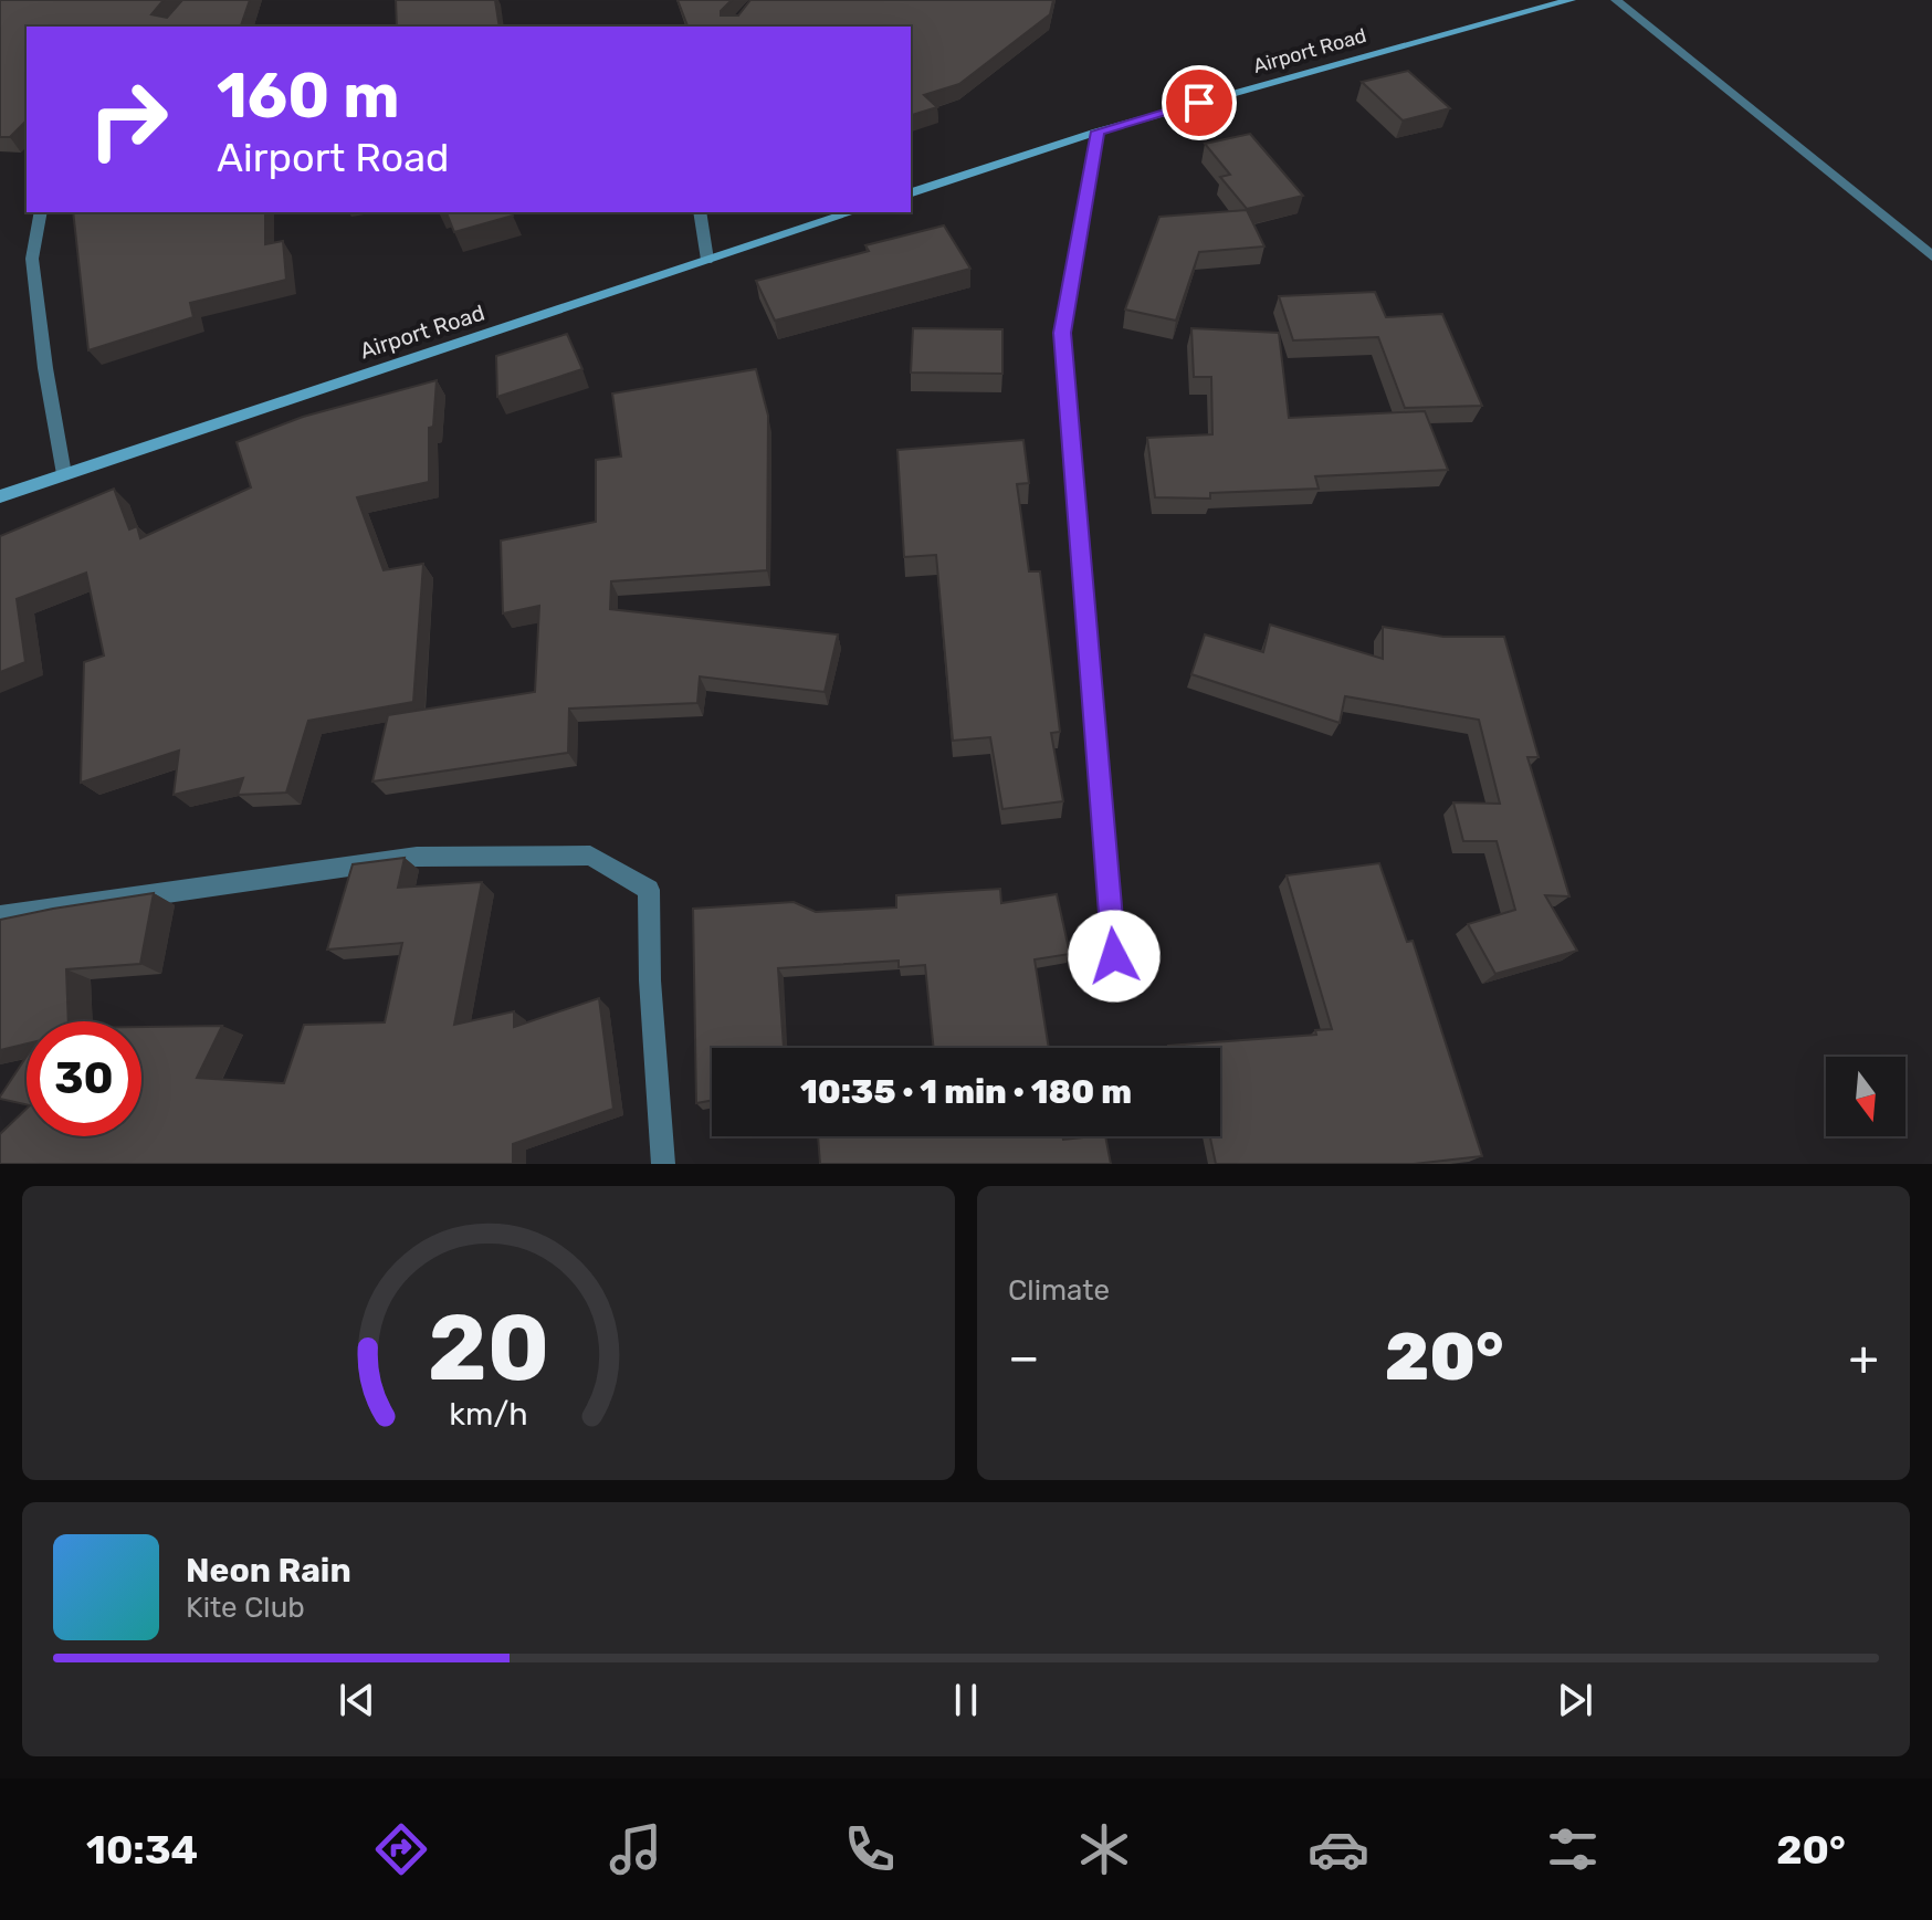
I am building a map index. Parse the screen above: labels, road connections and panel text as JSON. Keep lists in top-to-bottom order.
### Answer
{
  "streets": {
    "main road": ["Airport Road"]
  },
  "north": "bottom",
  "page": {
    "turn": ["160 m", "Airport Road"],
    "limit": "30",
    "trip": "10:35 · 1 min · 180 m",
    "tile": "Climate",
    "heat": ["−", "20°", "+"],
    "song": ["Neon Rain", "Kite Club"],
    "tabs": ["10:34", "20°"],
    "gauge": ["20", "km/h"]
  }
}
